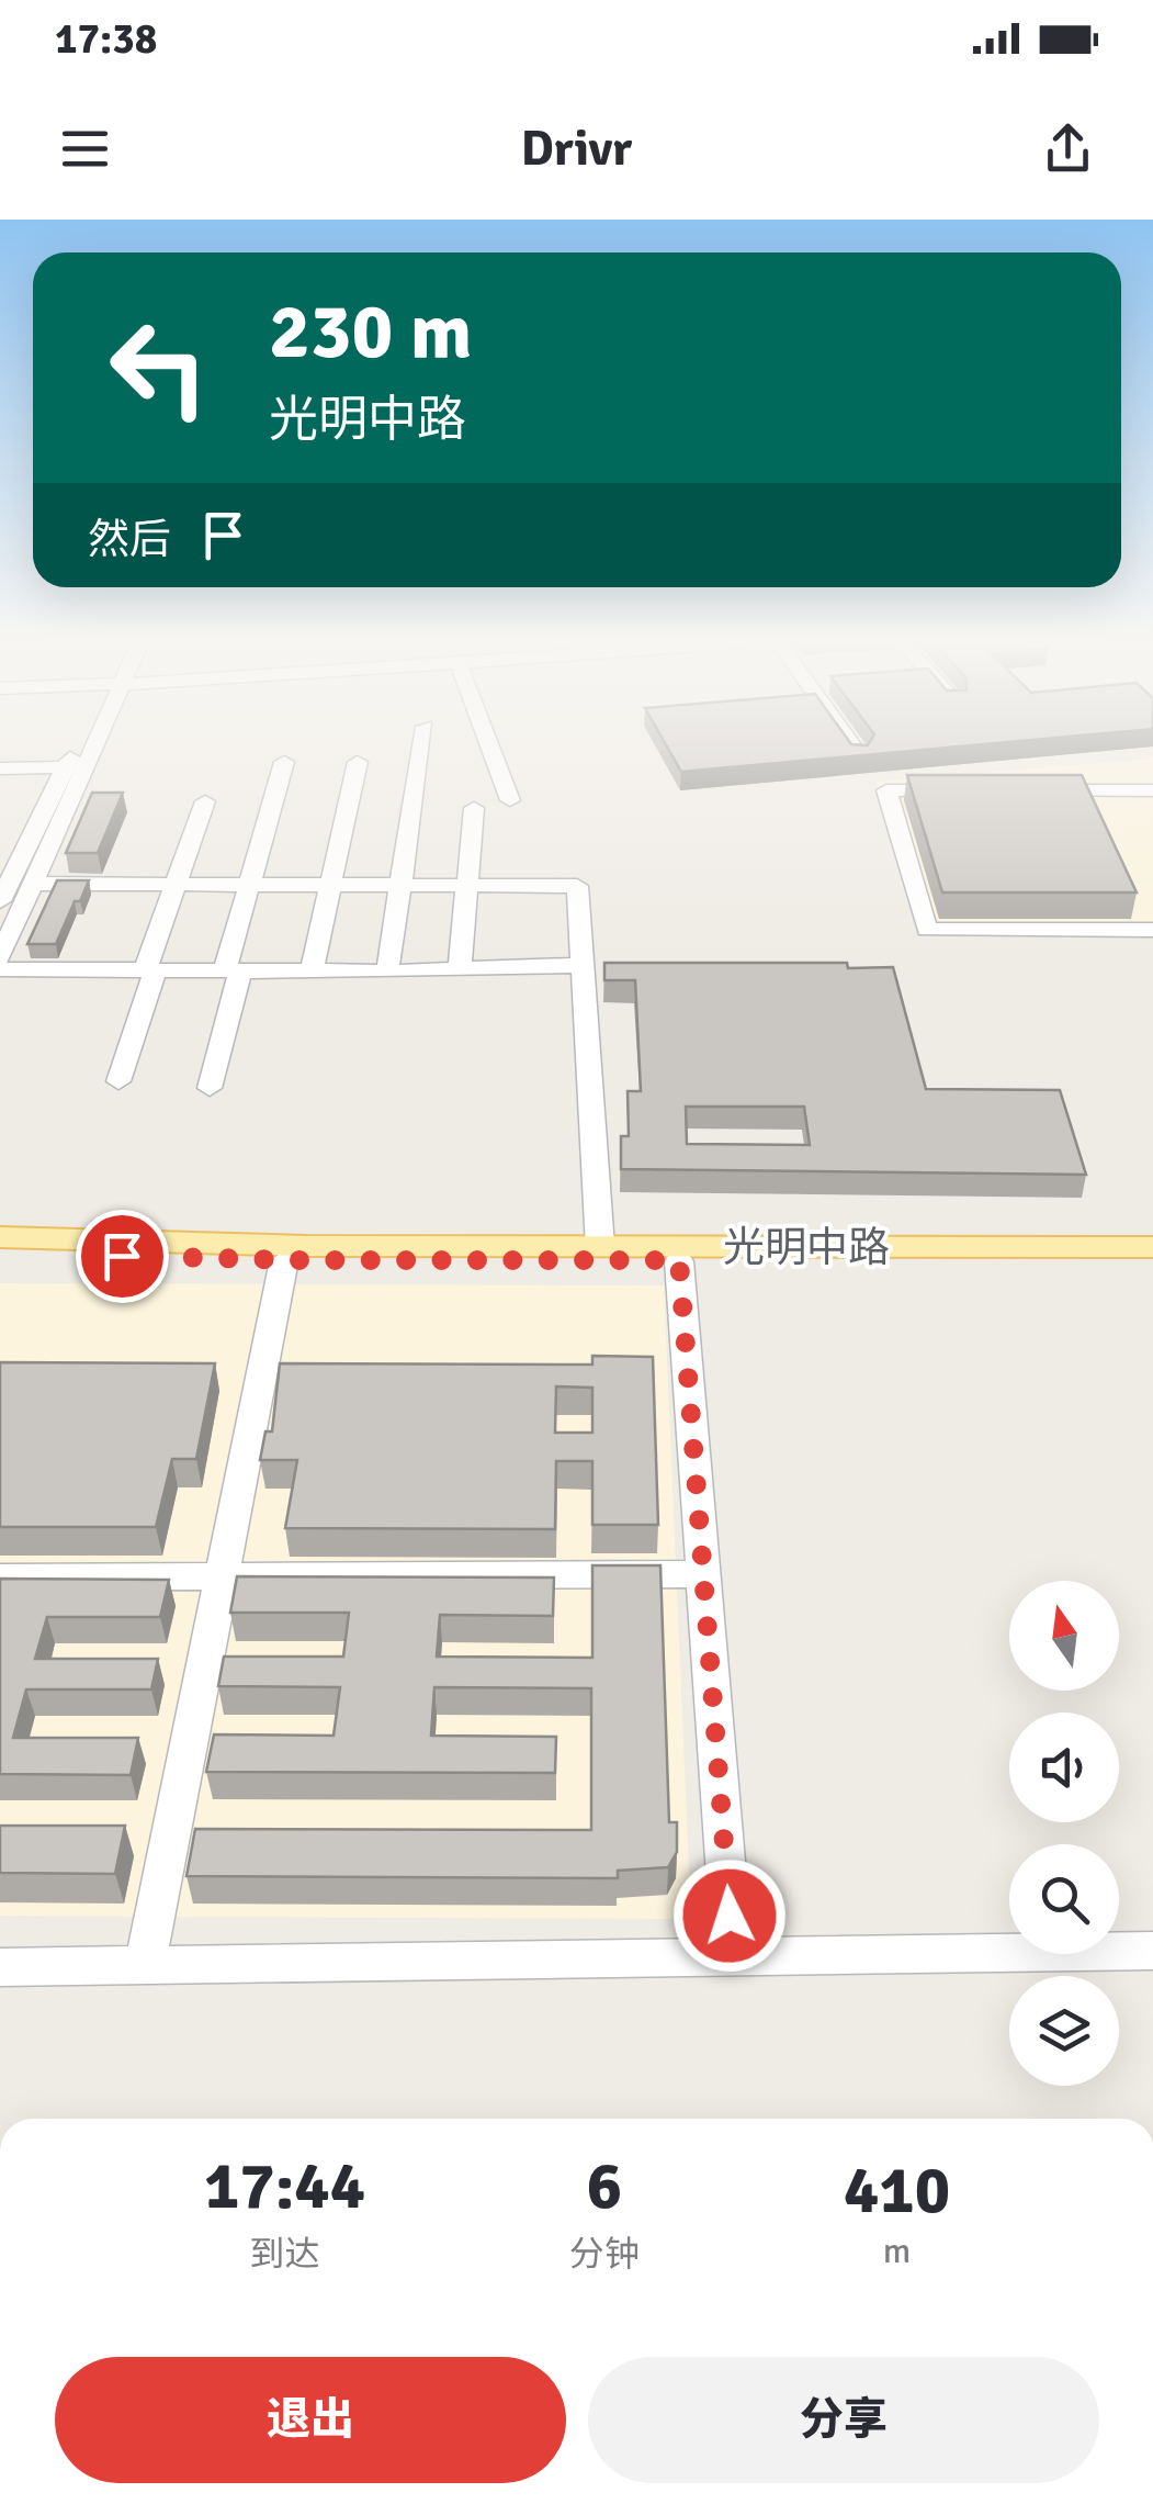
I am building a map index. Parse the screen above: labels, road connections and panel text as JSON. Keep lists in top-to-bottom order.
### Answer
{
  "streets": {
    "main road": ["光明中路"]
  },
  "north": "top",
  "page": {
    "status": "17:38",
    "header": "Drivr",
    "turn": ["230 m", "光明中路"],
    "then": "然后",
    "eta": [
      "17:44",
      "到达",
      "6",
      "分钟",
      "410",
      "m"
    ],
    "buttons": ["退出", "分享"]
  }
}
